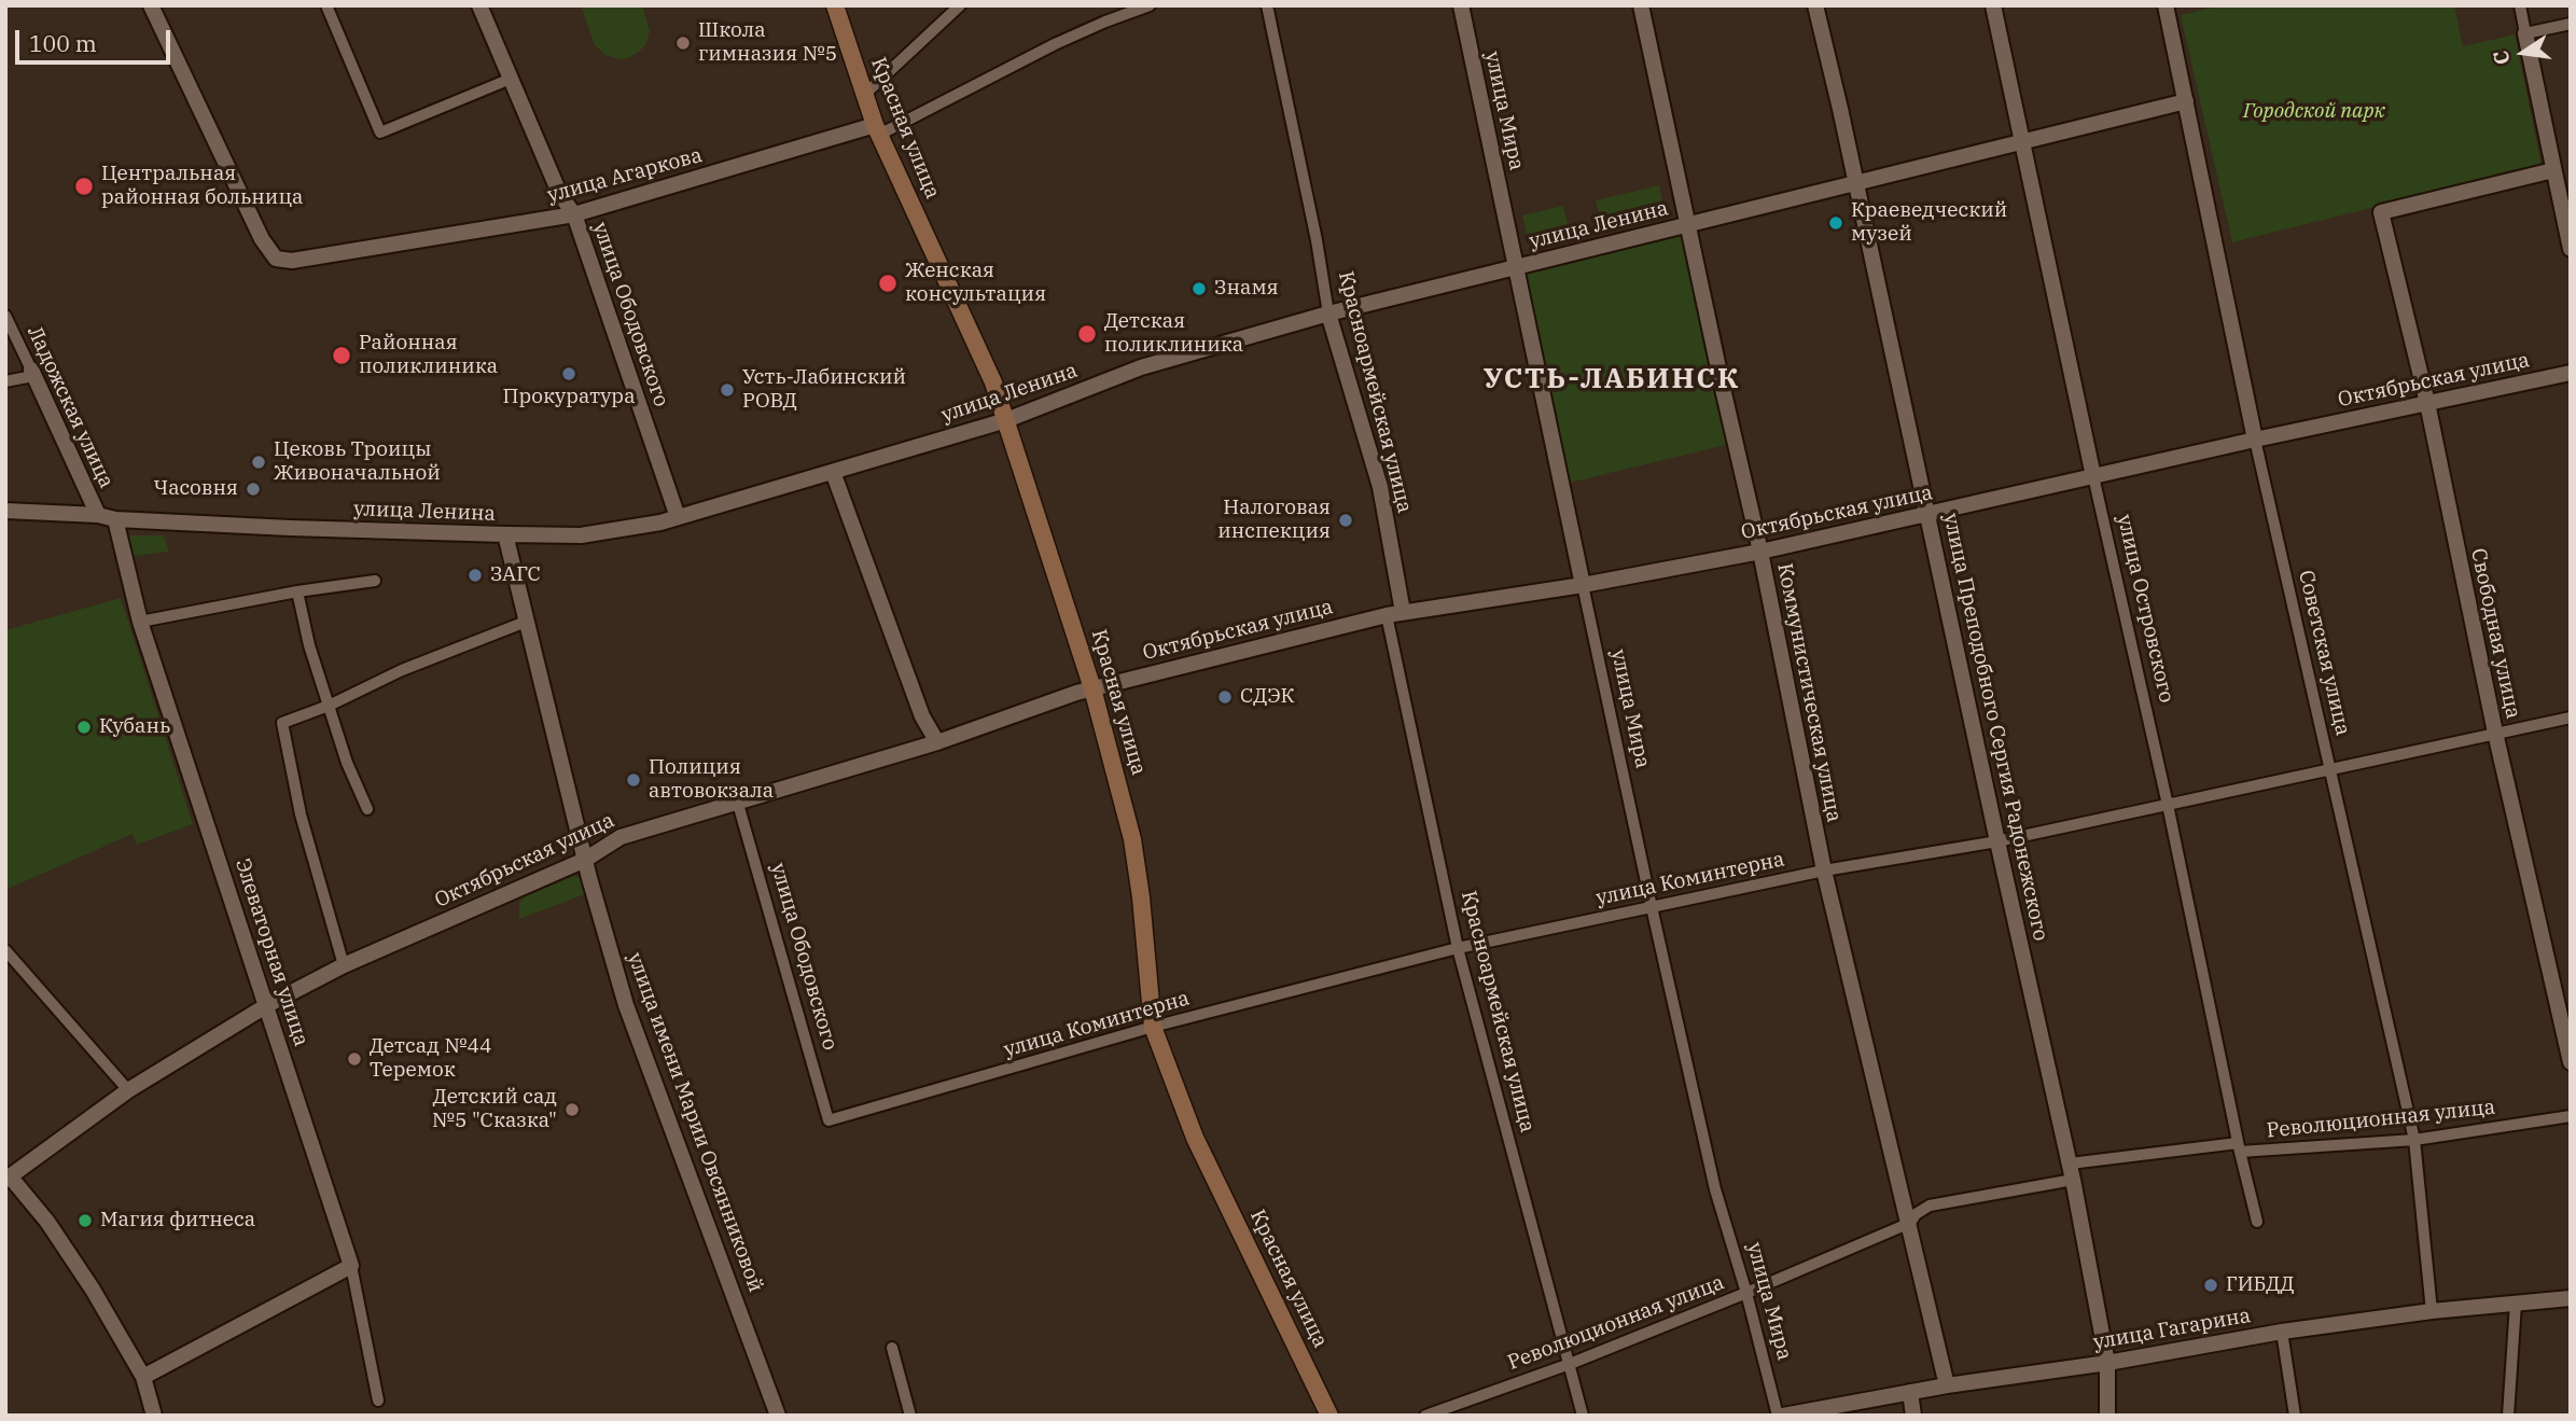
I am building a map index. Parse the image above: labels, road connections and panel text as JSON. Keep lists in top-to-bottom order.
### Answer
{
  "streets": {
    "main road": ["Красная улица"],
    "street": [
      "улица Мира",
      "улица Агаркова",
      "улица Ленина",
      "улица Ободовского",
      "Октябрьская улица",
      "Красноармейская улица",
      "Ладожская улица",
      "улица Островского",
      "Свободная улица",
      "Советская улица",
      "Коммунистическая улица",
      "улица Преподобного Сергия Радонежского",
      "улица Коминтерна",
      "Элеваторная улица",
      "Революционная улица",
      "улица имени Марии Овсянниковой",
      "улица Гагарина"
    ]
  },
  "crossings": [
    ["улица Мира", "улица Ленина"],
    ["улица Мира", "Октябрьская улица"],
    ["улица Мира", "улица Коминтерна"],
    ["улица Мира", "Революционная улица"],
    ["улица Мира", "улица Гагарина"],
    ["Красная улица", "улица Агаркова"],
    ["Красная улица", "улица Ленина"],
    ["Красная улица", "Октябрьская улица"],
    ["Красная улица", "улица Коминтерна"],
    ["улица Агаркова", "улица Ободовского"],
    ["улица Ленина", "улица Ободовского"],
    ["улица Ленина", "Красноармейская улица"],
    ["улица Ленина", "Ладожская улица"],
    ["улица Ленина", "улица Островского"],
    ["улица Ленина", "Советская улица"],
    ["улица Ленина", "Коммунистическая улица"],
    ["улица Ленина", "улица Преподобного Сергия Радонежского"],
    ["улица Ленина", "Элеваторная улица"],
    ["улица Ленина", "улица имени Марии Овсянниковой"],
    ["улица Ободовского", "Октябрьская улица"],
    ["улица Ободовского", "улица Коминтерна"],
    ["Октябрьская улица", "Красноармейская улица"],
    ["Октябрьская улица", "улица Островского"],
    ["Октябрьская улица", "Свободная улица"],
    ["Октябрьская улица", "Советская улица"],
    ["Октябрьская улица", "Коммунистическая улица"],
    ["Октябрьская улица", "улица Преподобного Сергия Радонежского"],
    ["Октябрьская улица", "Элеваторная улица"],
    ["Октябрьская улица", "улица имени Марии Овсянниковой"],
    ["Красноармейская улица", "улица Коминтерна"],
    ["Красноармейская улица", "Революционная улица"],
    ["улица Островского", "улица Коминтерна"],
    ["улица Островского", "Революционная улица"],
    ["Свободная улица", "улица Коминтерна"],
    ["Советская улица", "улица Коминтерна"],
    ["Советская улица", "Революционная улица"],
    ["Советская улица", "улица Гагарина"],
    ["Коммунистическая улица", "улица Коминтерна"],
    ["Коммунистическая улица", "Революционная улица"],
    ["Коммунистическая улица", "улица Гагарина"],
    ["улица Преподобного Сергия Радонежского", "улица Коминтерна"],
    ["улица Преподобного Сергия Радонежского", "Революционная улица"],
    ["улица Преподобного Сергия Радонежского", "улица Гагарина"]
  ],
  "districts": ["УСТЬ-ЛАБИНСК"],
  "parks": ["Городской парк"],
  "places": [
    "Школа гимназия №5",
    "Центральная районная больница",
    "Краеведческий музей",
    "Женская консультация",
    "Знамя",
    "Детская поликлиника",
    "Районная поликлиника",
    "Прокуратура",
    "Усть-Лабинский РОВД",
    "Цековь Троицы Живоначальной",
    "Часовня",
    "Налоговая инспекция",
    "ЗАГС",
    "СДЭК",
    "Кубань",
    "Полиция автовокзала",
    "Детсад №44 Теремок",
    "Детский сад №5 \"Сказка\"",
    "Магия фитнеса",
    "ГИБДД"
  ],
  "scale_bar": "100 m",
  "north": "left"
}
